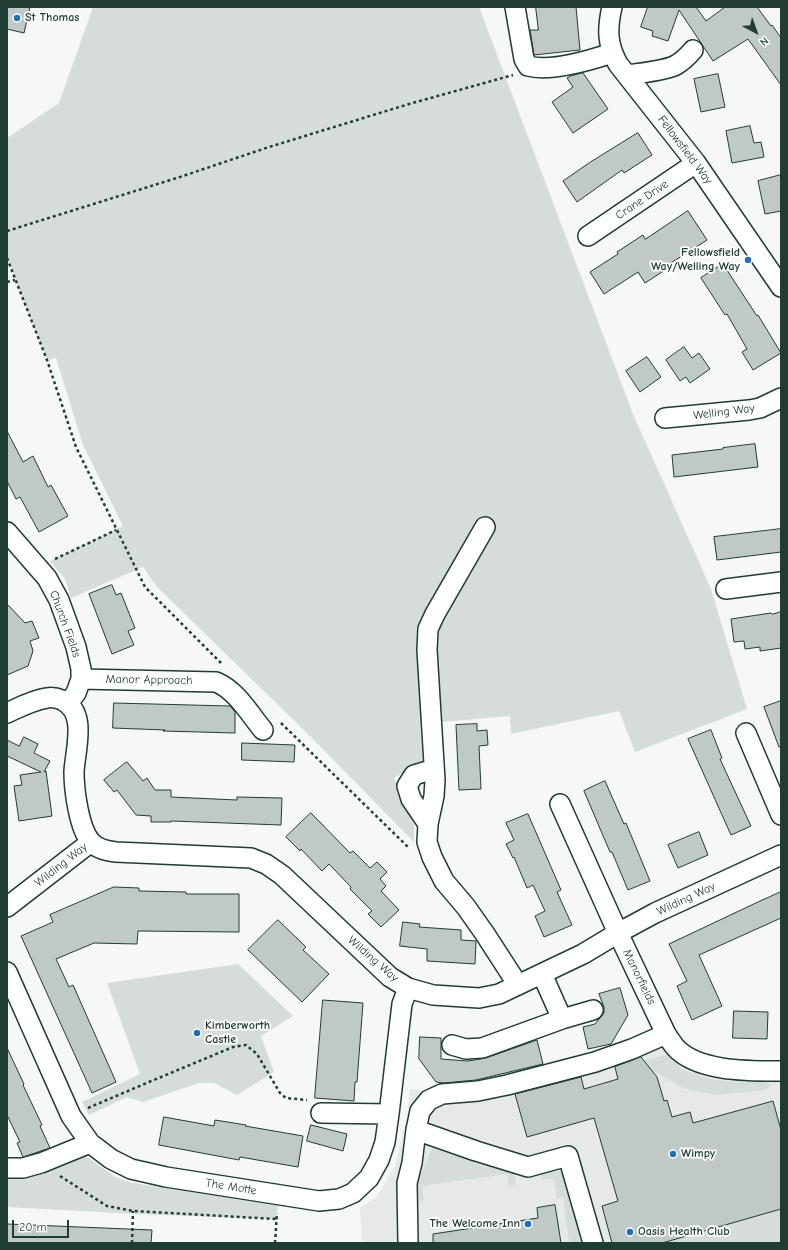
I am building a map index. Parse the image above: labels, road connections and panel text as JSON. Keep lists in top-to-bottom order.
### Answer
{
  "streets": {
    "street": [
      "Fellowsfield Way",
      "Crane Drive",
      "Welling Way",
      "Church Fields",
      "Manor Approach",
      "Wilding Way",
      "Manorfields",
      "The Motte"
    ]
  },
  "crossings": [
    ["Fellowsfield Way", "Crane Drive"],
    ["Church Fields", "Manor Approach"],
    ["Wilding Way", "Manorfields"],
    ["Wilding Way", "The Motte"]
  ],
  "places": [
    "St Thomas",
    "Fellowsfield Way/Welling Way",
    "Kimberworth Castle",
    "Wimpy",
    "The Welcome Inn",
    "Oasis Health Club"
  ],
  "scale_bar": "20 m",
  "north": "bottom right"
}
